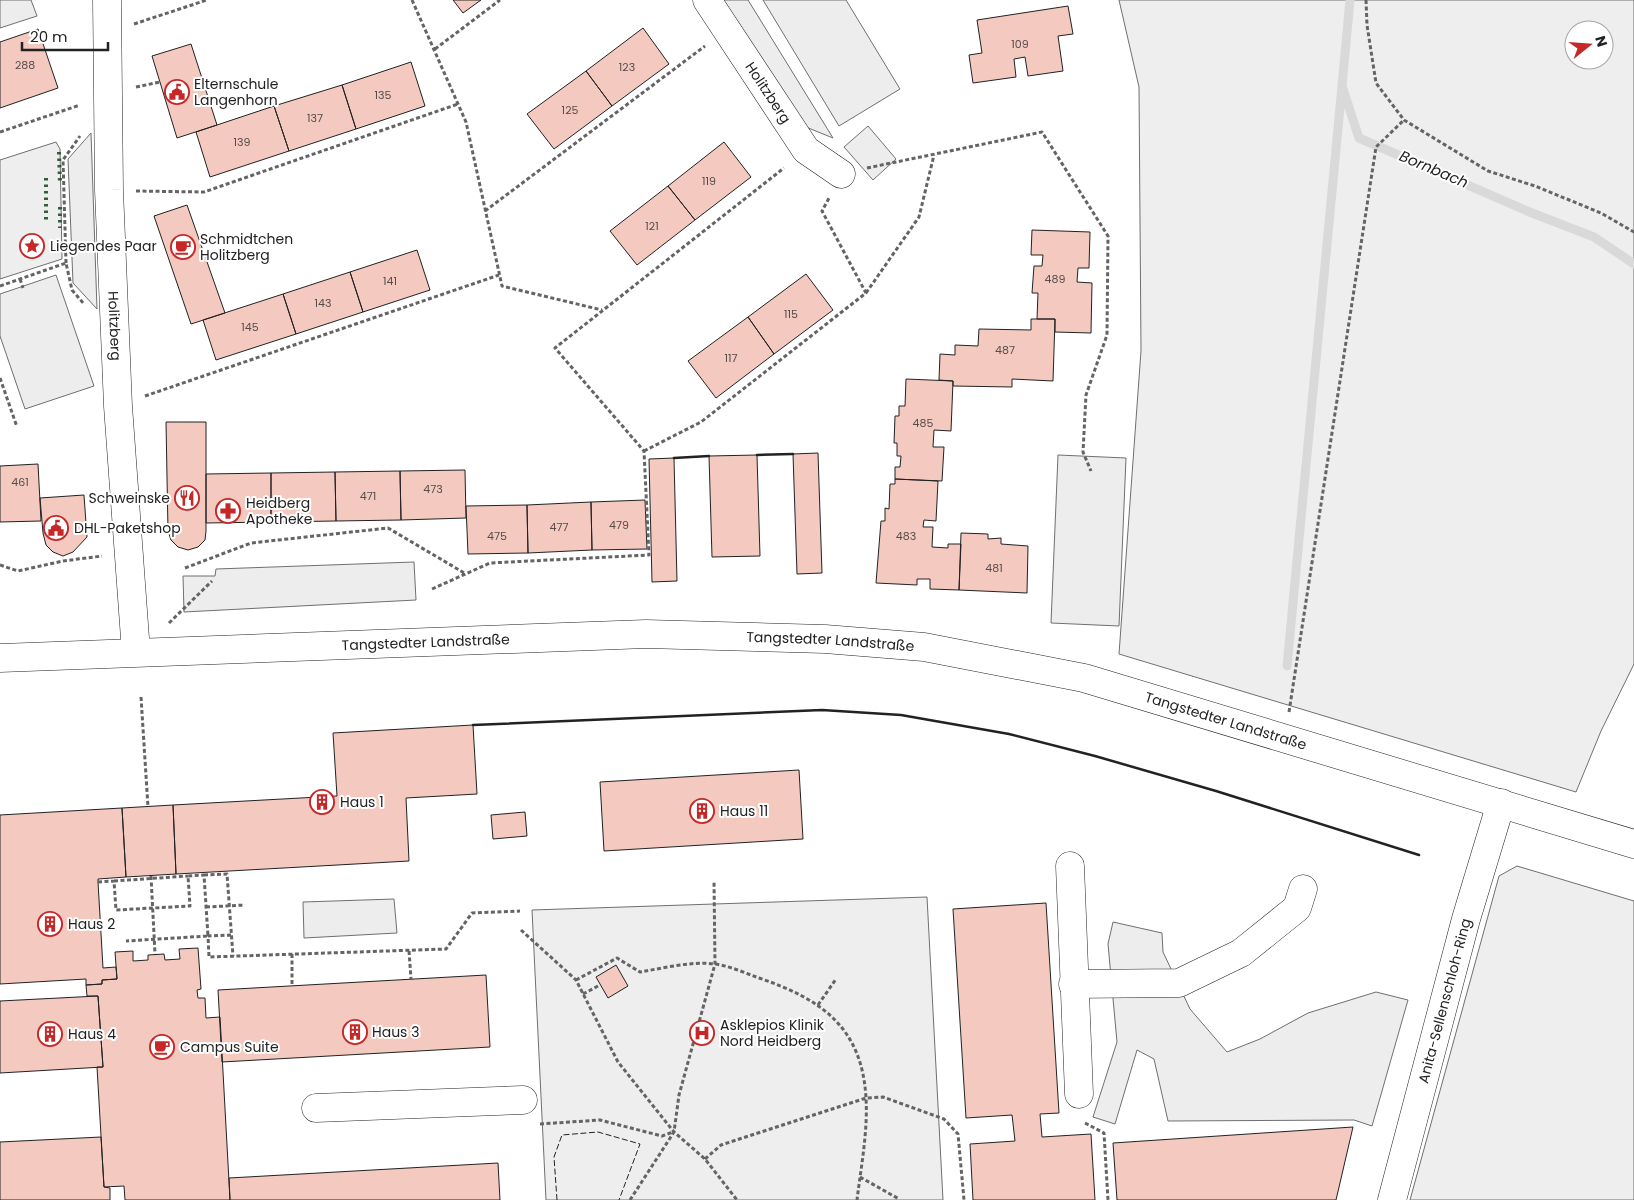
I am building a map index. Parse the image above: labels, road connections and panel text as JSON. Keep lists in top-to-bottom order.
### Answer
{
  "streets": {
    "street": ["Holitzberg", "Tangstedter Landstraße", "Anita-Sellenschloh-Ring"]
  },
  "crossings": [
    ["Holitzberg", "Tangstedter Landstraße"],
    ["Tangstedter Landstraße", "Anita-Sellenschloh-Ring"]
  ],
  "water": ["Bornbach"],
  "places": {
    "public building": ["Elternschule Langenhorn", "DHL-Paketshop"],
    "place": ["Liegendes Paar"],
    "cafe": ["Schmidtchen Holitzberg", "Campus Suite"],
    "restaurant": ["Schweinske"],
    "pharmacy": ["Heidberg Apotheke"],
    "building": [
      "Haus 1",
      "Haus 11",
      "Haus 2",
      "Haus 3",
      "Haus 4"
    ],
    "hospital": ["Asklepios Klinik Nord Heidberg"]
  },
  "house_numbers": [
    "109",
    "288",
    "123",
    "135",
    "125",
    "137",
    "139",
    "119",
    "121",
    "489",
    "141",
    "143",
    "115",
    "145",
    "487",
    "117",
    "485",
    "461",
    "473",
    "471",
    "479",
    "477",
    "475",
    "483",
    "481"
  ],
  "scale_bar": "20 m",
  "north": "right"
}
